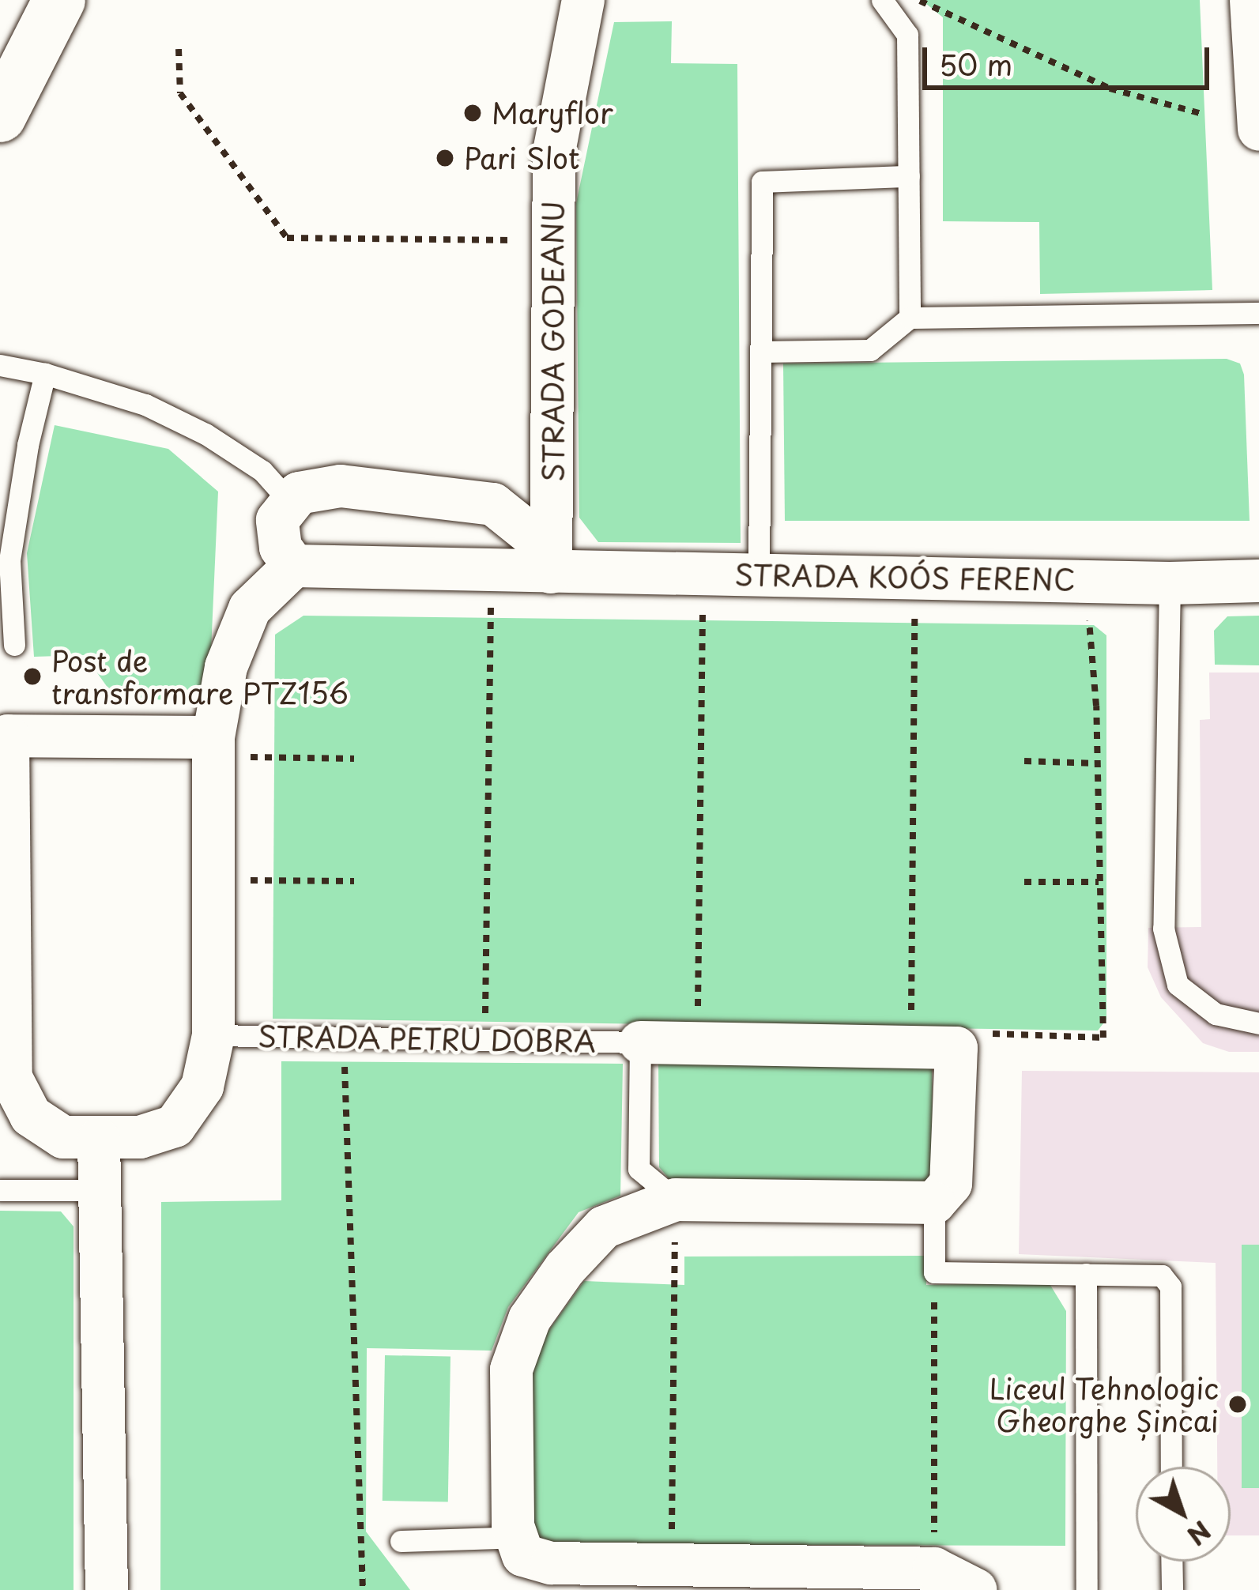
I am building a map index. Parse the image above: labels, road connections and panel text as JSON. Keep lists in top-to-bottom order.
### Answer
{
  "streets": {
    "street": ["STRADA GODEANU", "STRADA KOÓS FERENC", "STRADA PETRU DOBRA"]
  },
  "crossings": [
    ["STRADA GODEANU", "STRADA KOÓS FERENC"],
    ["STRADA KOÓS FERENC", "STRADA PETRU DOBRA"]
  ],
  "places": [
    "Maryflor",
    "Pari Slot",
    "Post de transformare PTZ156",
    "Liceul Tehnologic Gheorghe Șincai"
  ],
  "scale_bar": "50 m",
  "north": "bottom right"
}
